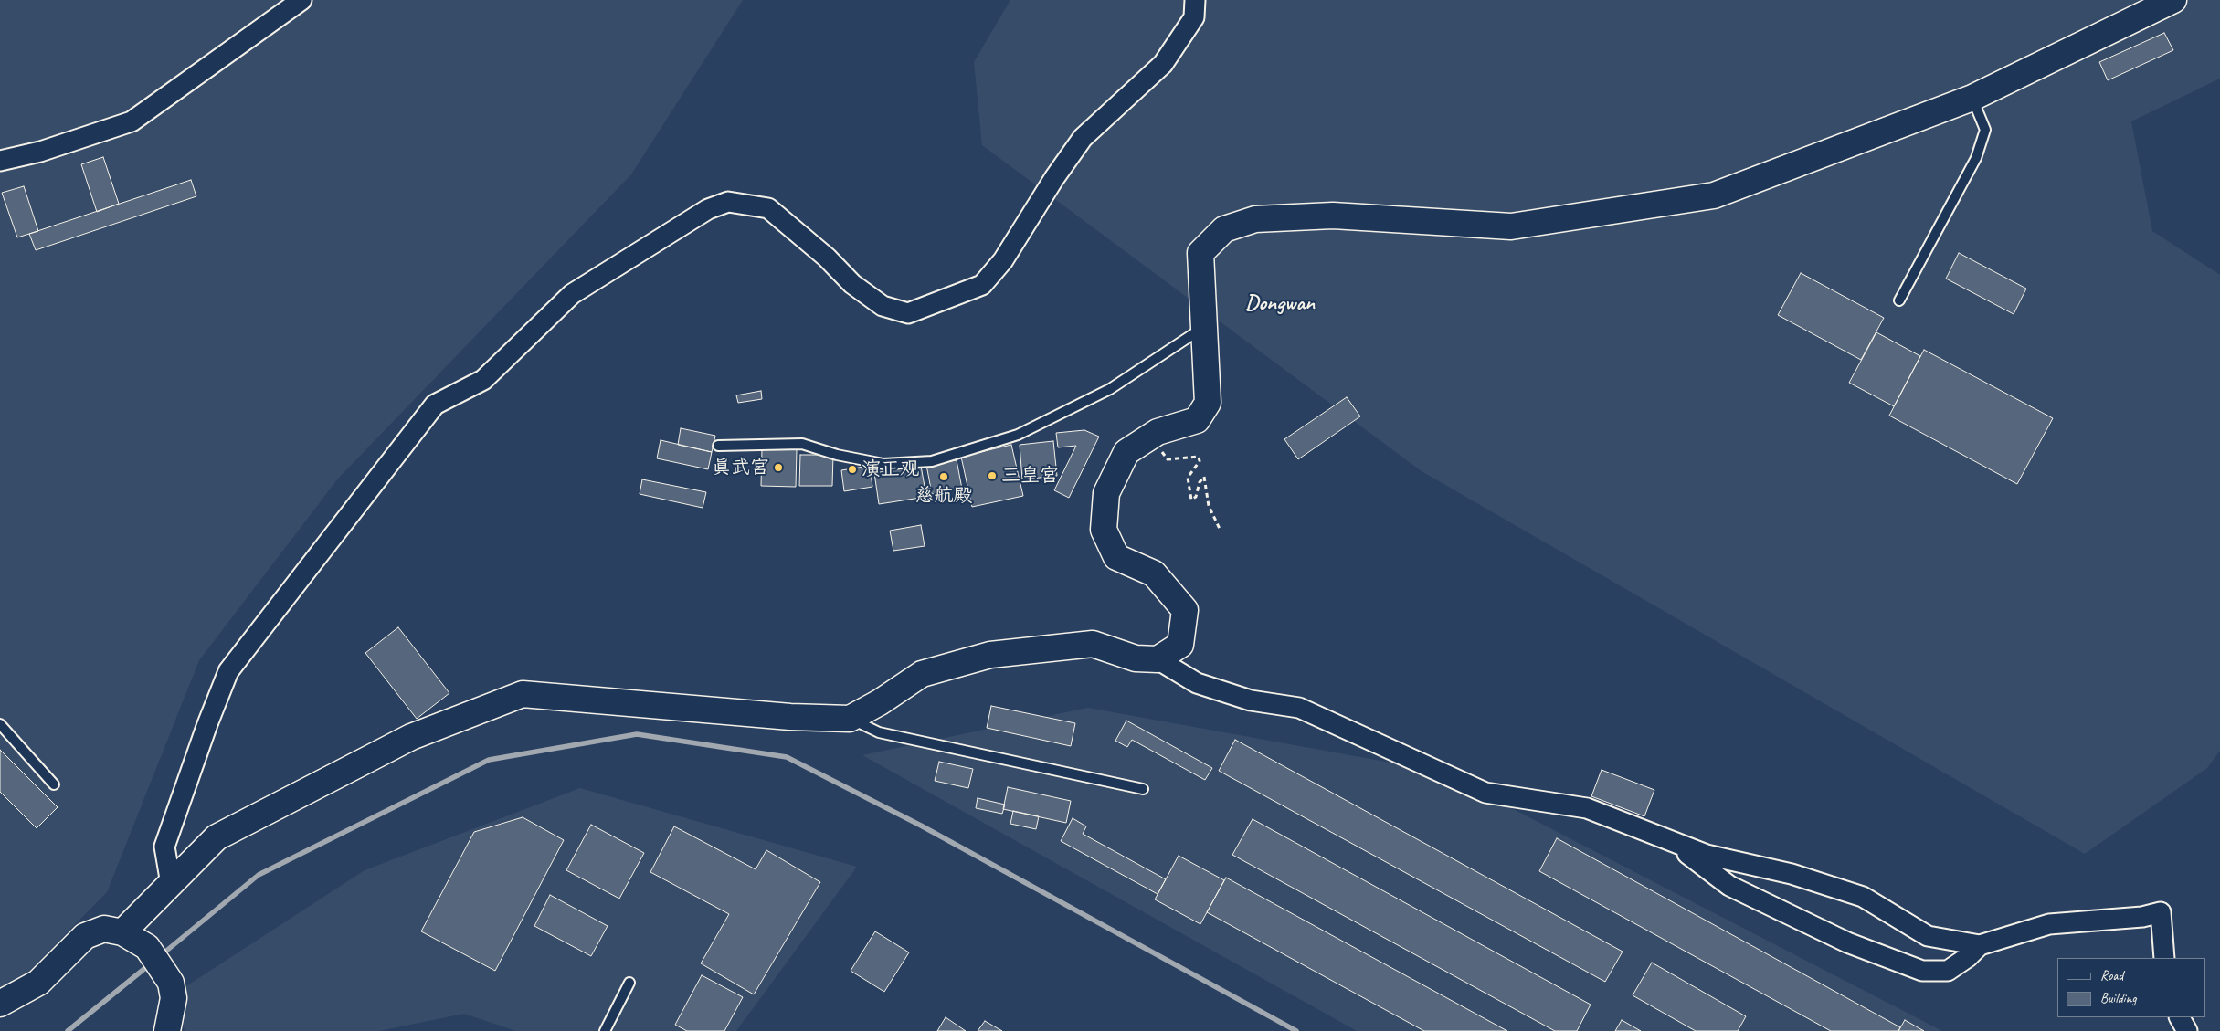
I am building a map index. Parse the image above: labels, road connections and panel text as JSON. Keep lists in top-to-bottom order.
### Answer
{
  "districts": ["Dongwan"],
  "places": [
    "真武宫",
    "演正观",
    "三皇宫",
    "慈航殿"
  ],
  "legend": ["Road", "Building"]
}
